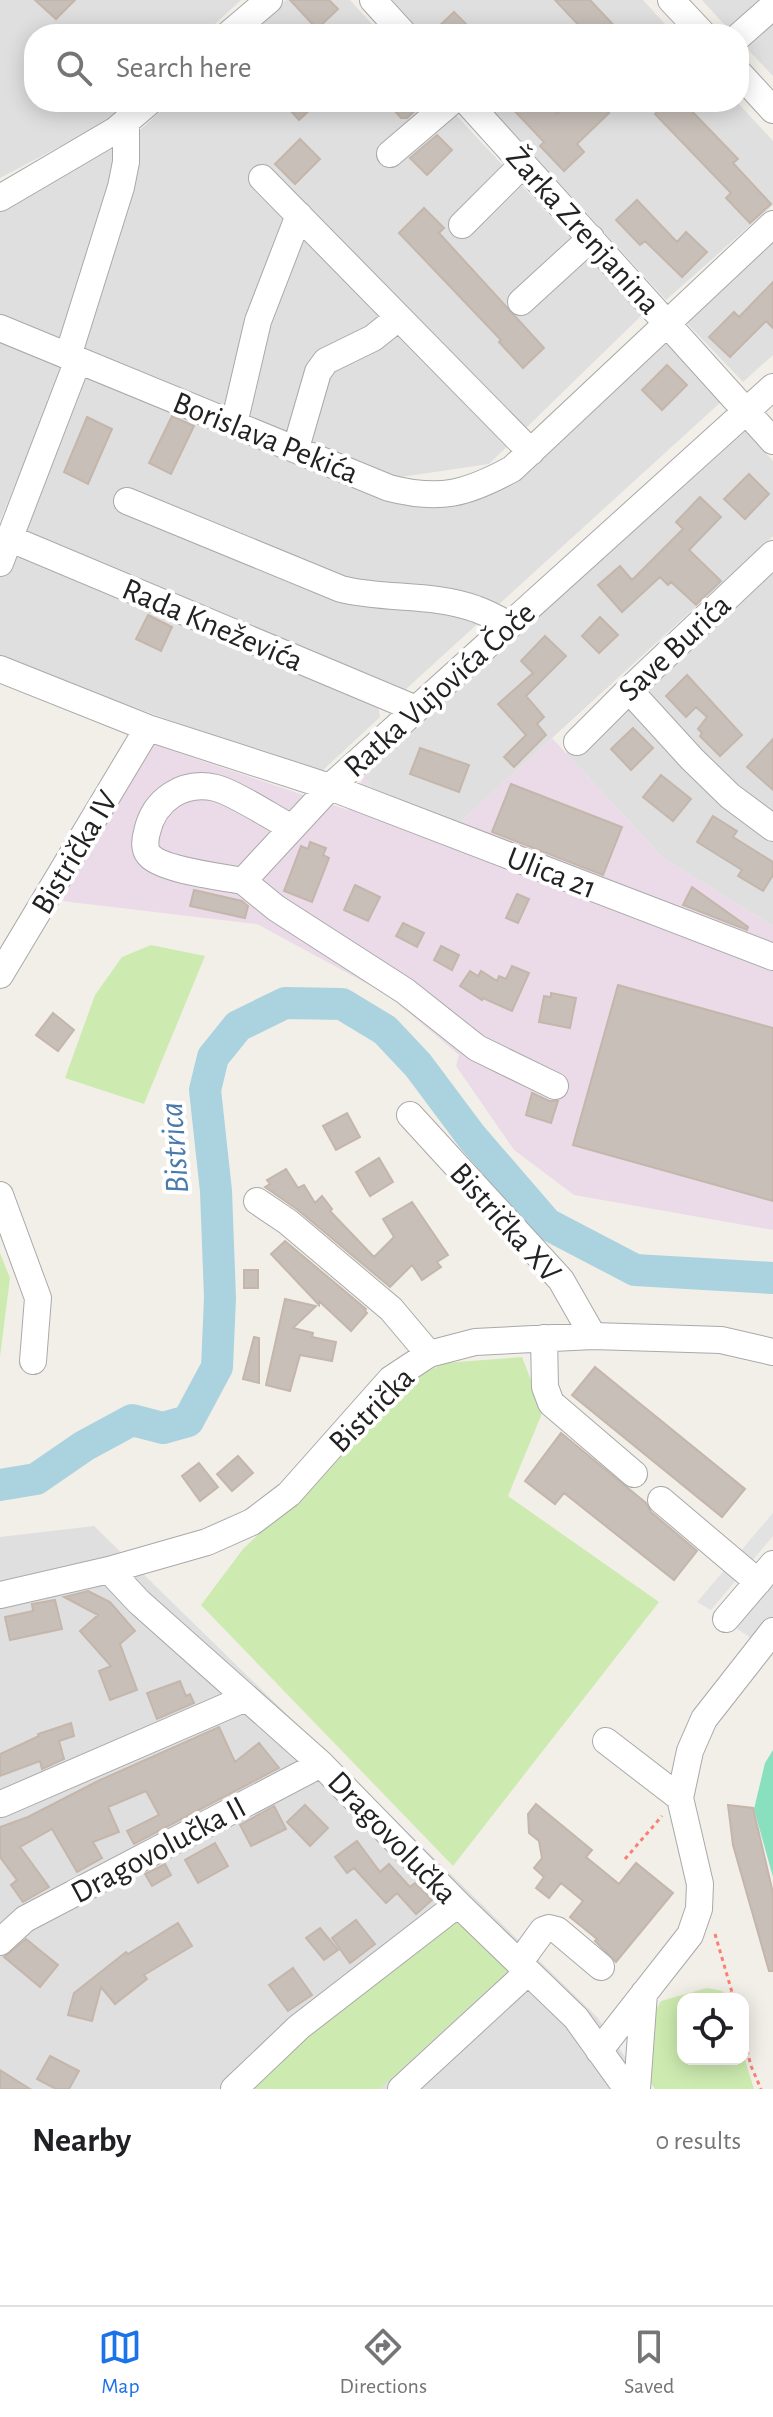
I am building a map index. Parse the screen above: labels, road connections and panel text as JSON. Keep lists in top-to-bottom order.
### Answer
{
  "streets": {
    "street": [
      "Žarka Zrenjanina",
      "Borislava Pekića",
      "Rada Kneževića",
      "Save Burića",
      "Ratka Vujovića Čoče",
      "Bistrička IV",
      "Ulica 21",
      "Bistrička XV",
      "Bistrička",
      "Dragovolučka",
      "Dragovolučka II"
    ]
  },
  "crossings": [
    ["Žarka Zrenjanina", "Borislava Pekića"],
    ["Žarka Zrenjanina", "Ratka Vujovića Čoče"],
    ["Rada Kneževića", "Ratka Vujovića Čoče"],
    ["Ratka Vujovića Čoče", "Bistrička IV"],
    ["Ratka Vujovića Čoče", "Ulica 21"],
    ["Bistrička XV", "Bistrička"],
    ["Bistrička", "Dragovolučka"],
    ["Dragovolučka", "Dragovolučka II"]
  ],
  "water": ["Bistrica"],
  "page": {
    "search": "Search here",
    "heading": ["Nearby", "0 results"],
    "nav": ["Map", "Directions", "Saved"]
  }
}
